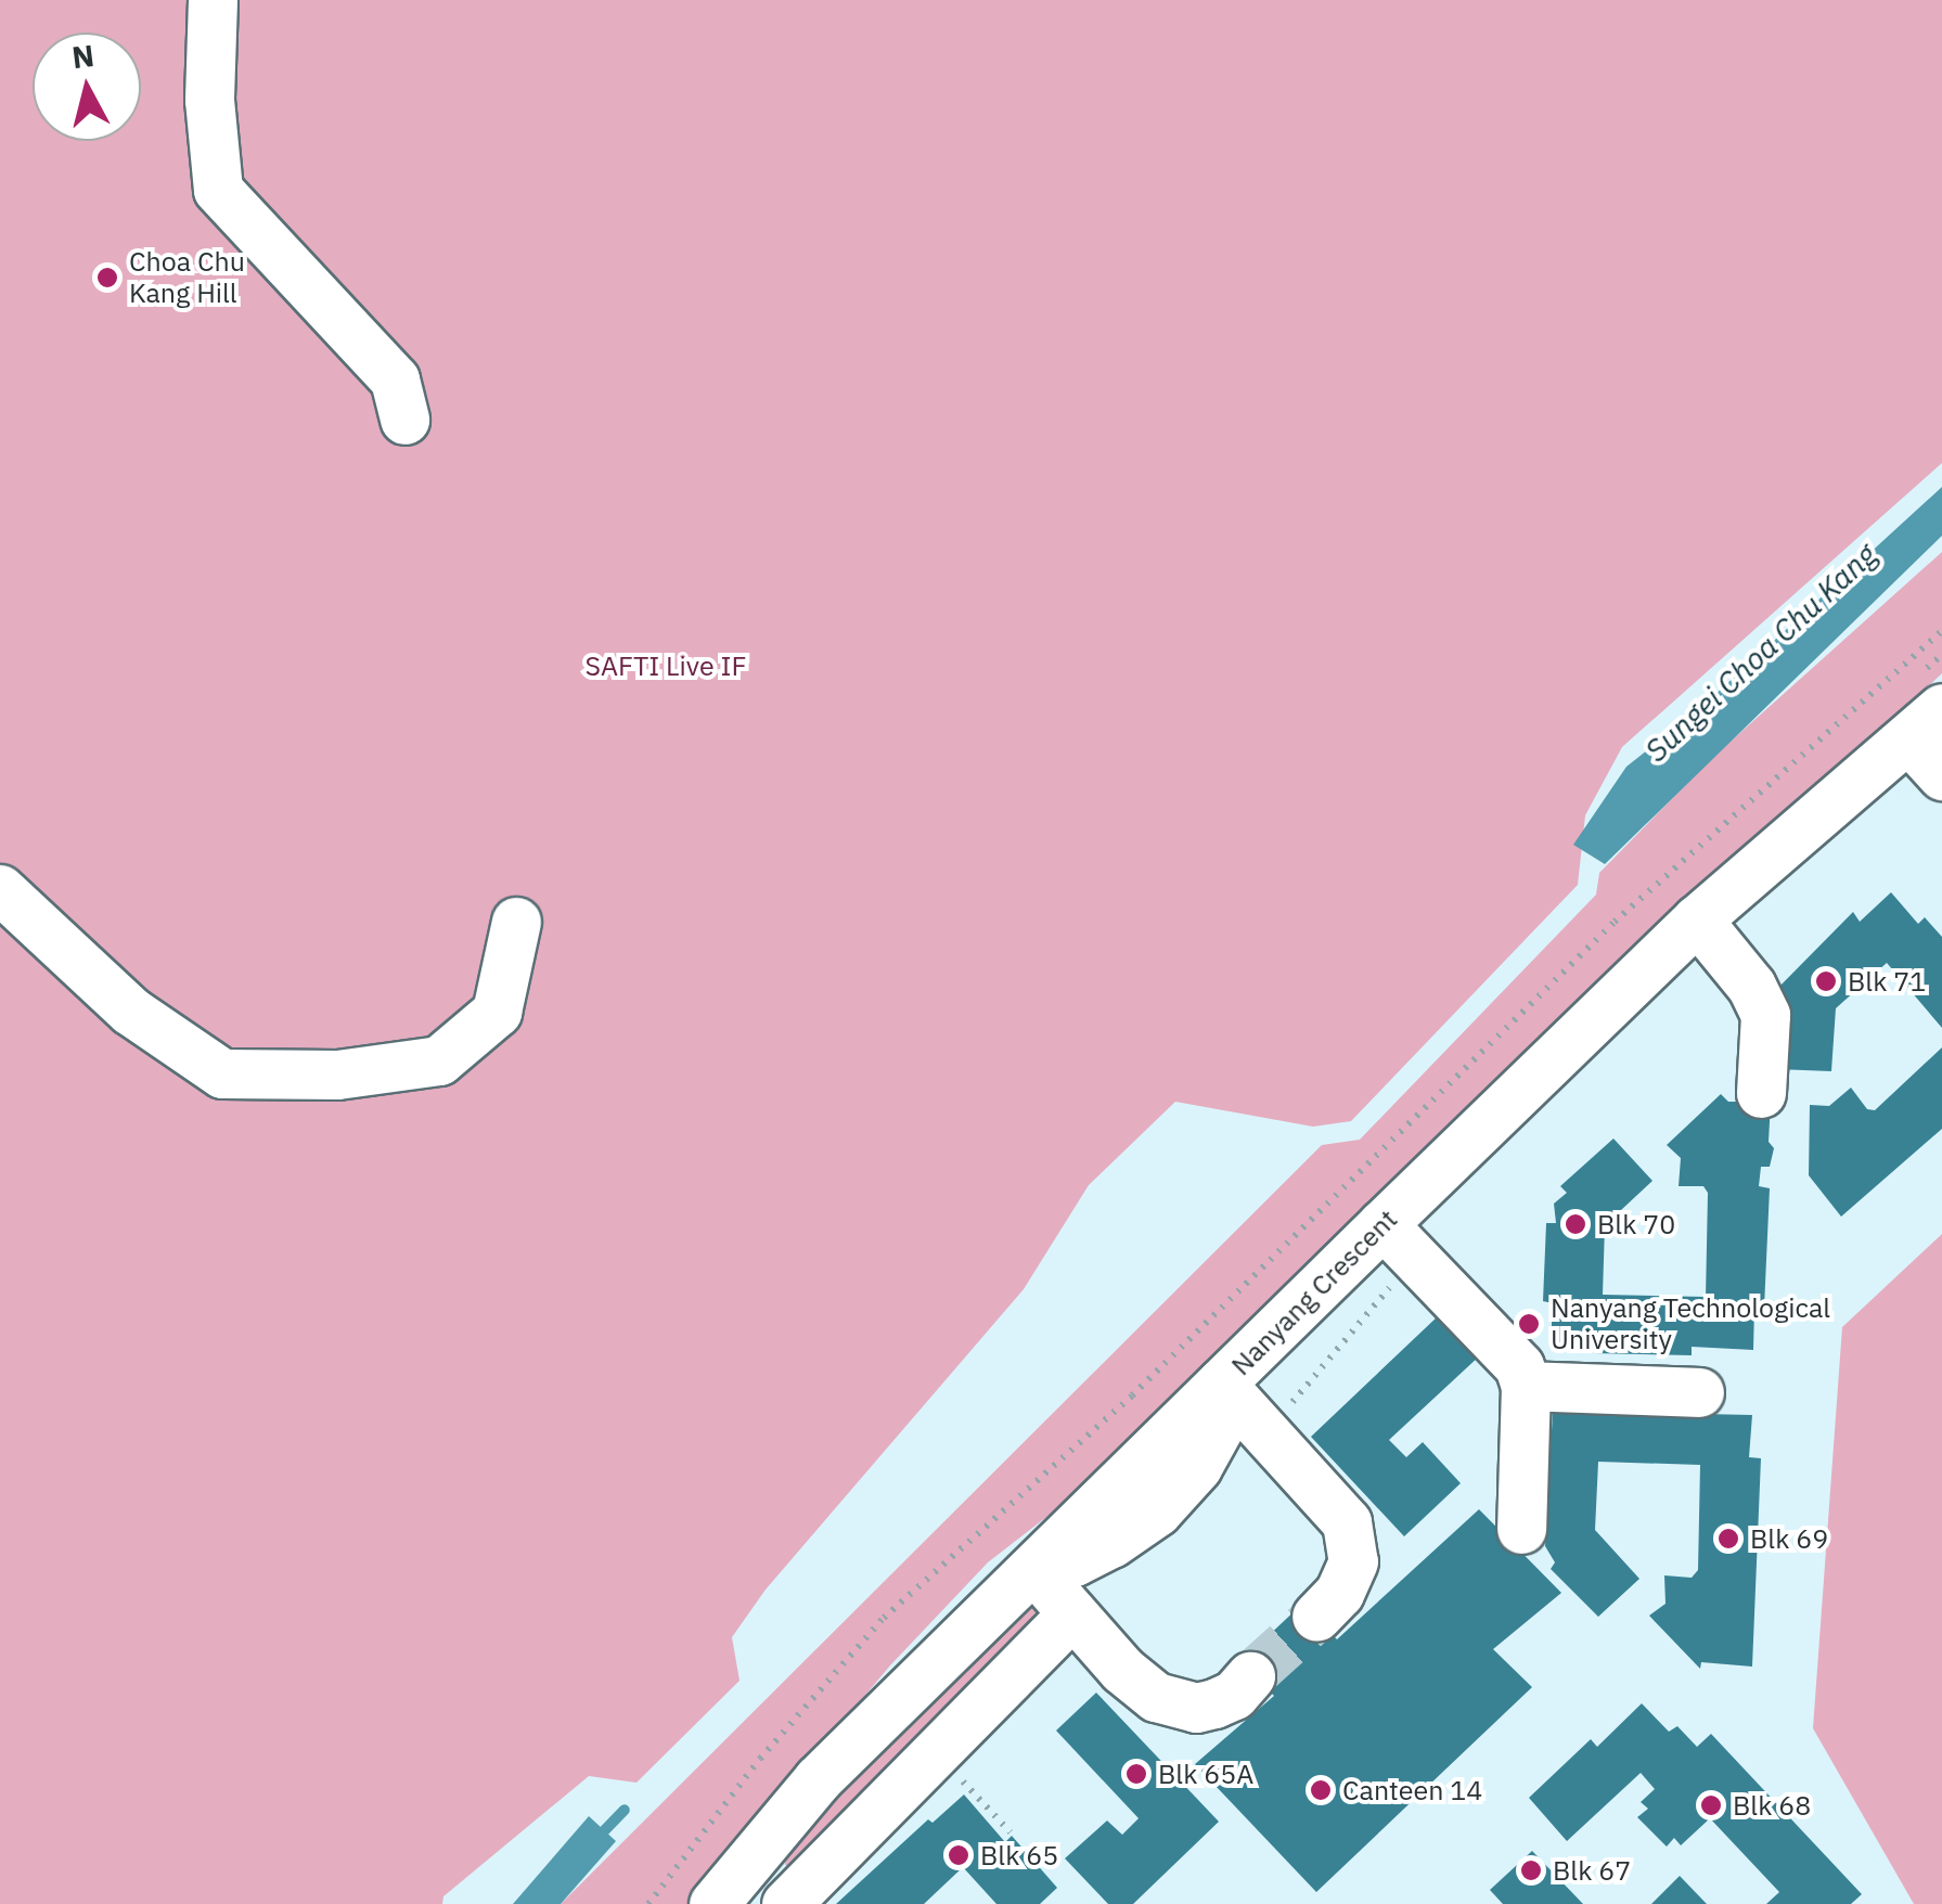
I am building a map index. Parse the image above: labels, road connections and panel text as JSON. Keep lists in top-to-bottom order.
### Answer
{
  "streets": {
    "street": ["Nanyang Crescent"]
  },
  "water": ["Sungei Choa Chu Kang"],
  "parks": ["SAFTI Live IF"],
  "places": [
    "Choa Chu Kang Hill",
    "Blk 71",
    "Blk 70",
    "Nanyang Technological University",
    "Blk 69",
    "Blk 65A",
    "Canteen 14",
    "Blk 68",
    "Blk 65",
    "Blk 67"
  ],
  "north": "top"
}
